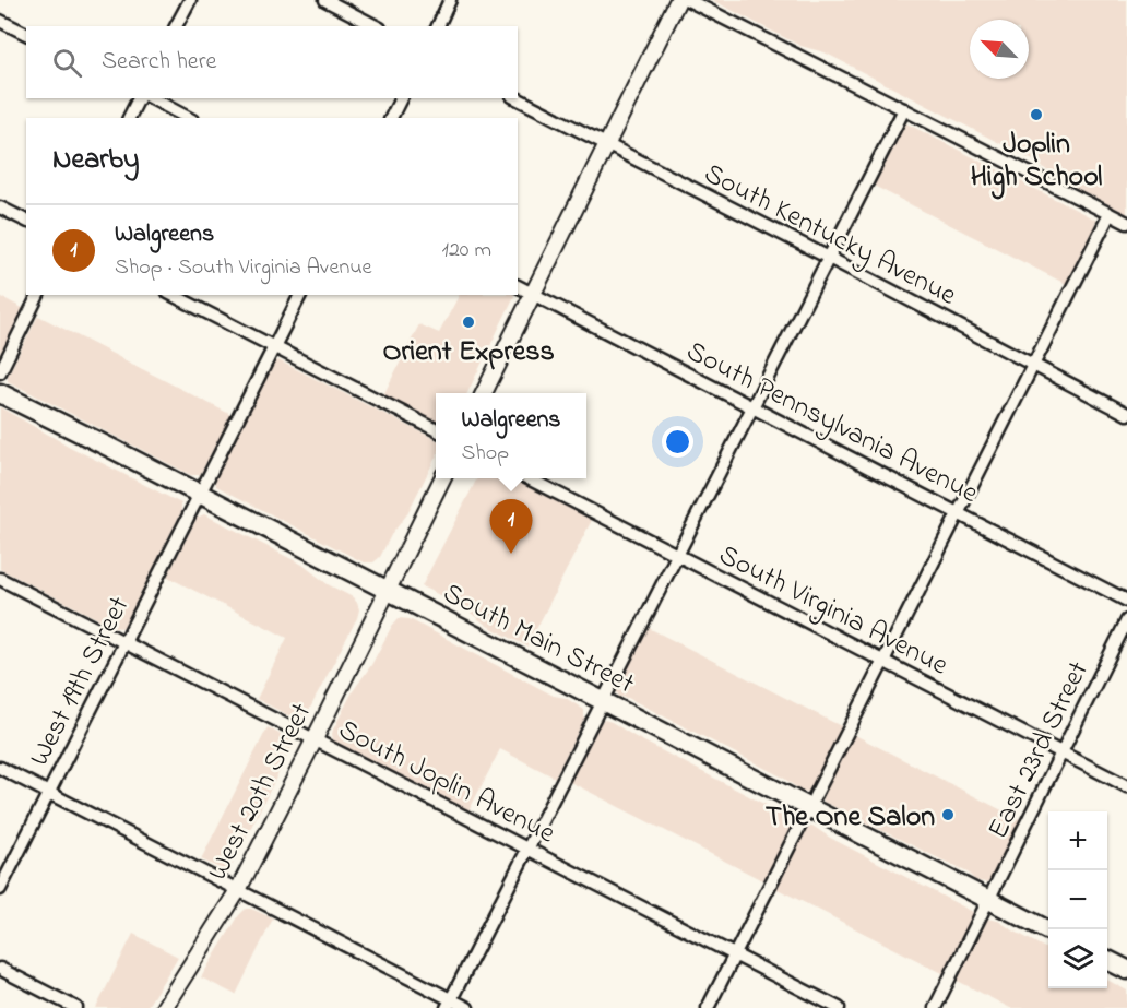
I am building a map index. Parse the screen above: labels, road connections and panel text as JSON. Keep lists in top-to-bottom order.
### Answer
{
  "streets": {
    "main road": ["South Main Street", "West 20th Street"],
    "street": [
      "South Kentucky Avenue",
      "South Pennsylvania Avenue",
      "South Virginia Avenue",
      "West 19th Street",
      "East 23rd Street",
      "South Joplin Avenue"
    ]
  },
  "crossings": [
    ["South Virginia Avenue", "East 23rd Street"],
    ["South Main Street", "West 19th Street"],
    ["South Main Street", "East 23rd Street"],
    ["South Main Street", "West 20th Street"],
    ["West 19th Street", "South Joplin Avenue"],
    ["South Joplin Avenue", "West 20th Street"]
  ],
  "places": ["Joplin High School", "Orient Express", "The One Salon"],
  "north": "top left",
  "page": {
    "search": "Search here",
    "heading": "Nearby",
    "list": [
      {
        "mark": "1",
        "name": "Walgreens",
        "note": "Shop · South Virginia Avenue",
        "value": "120 m"
      }
    ],
    "popup": ["Walgreens", "Shop"],
    "pins": "1",
    "map_buttons": ["+", "−"]
  }
}
